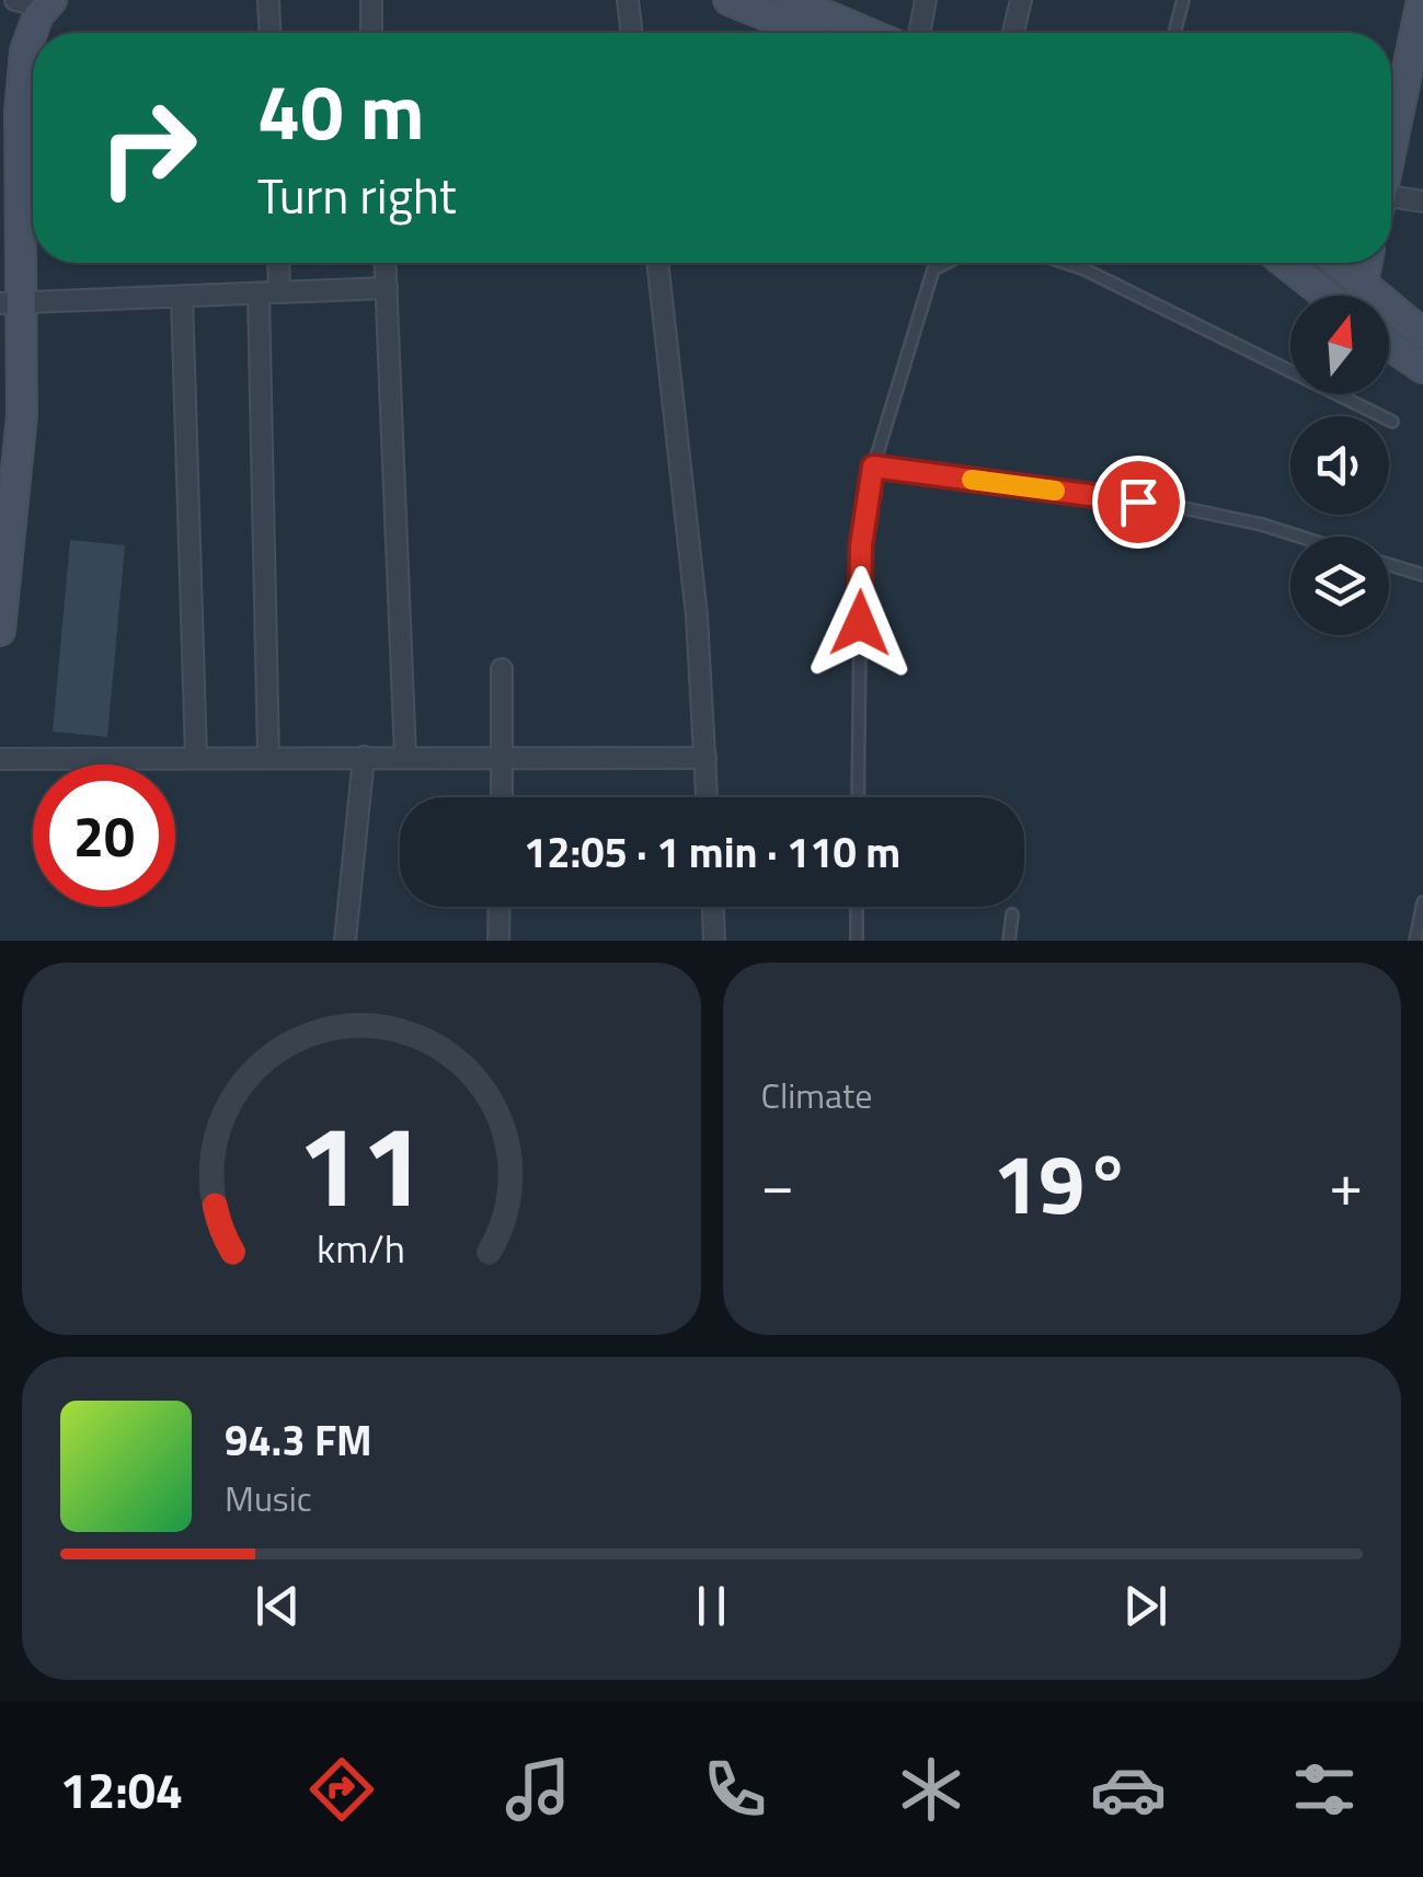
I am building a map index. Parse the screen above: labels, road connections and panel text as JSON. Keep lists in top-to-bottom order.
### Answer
{
  "north": "top",
  "page": {
    "turn": ["40 m", "Turn right"],
    "limit": "20",
    "trip": "12:05 · 1 min · 110 m",
    "tile": "Climate",
    "heat": ["−", "19°", "+"],
    "song": ["94.3 FM", "Music"],
    "tabs": "12:04",
    "gauge": ["11", "km/h"]
  }
}
